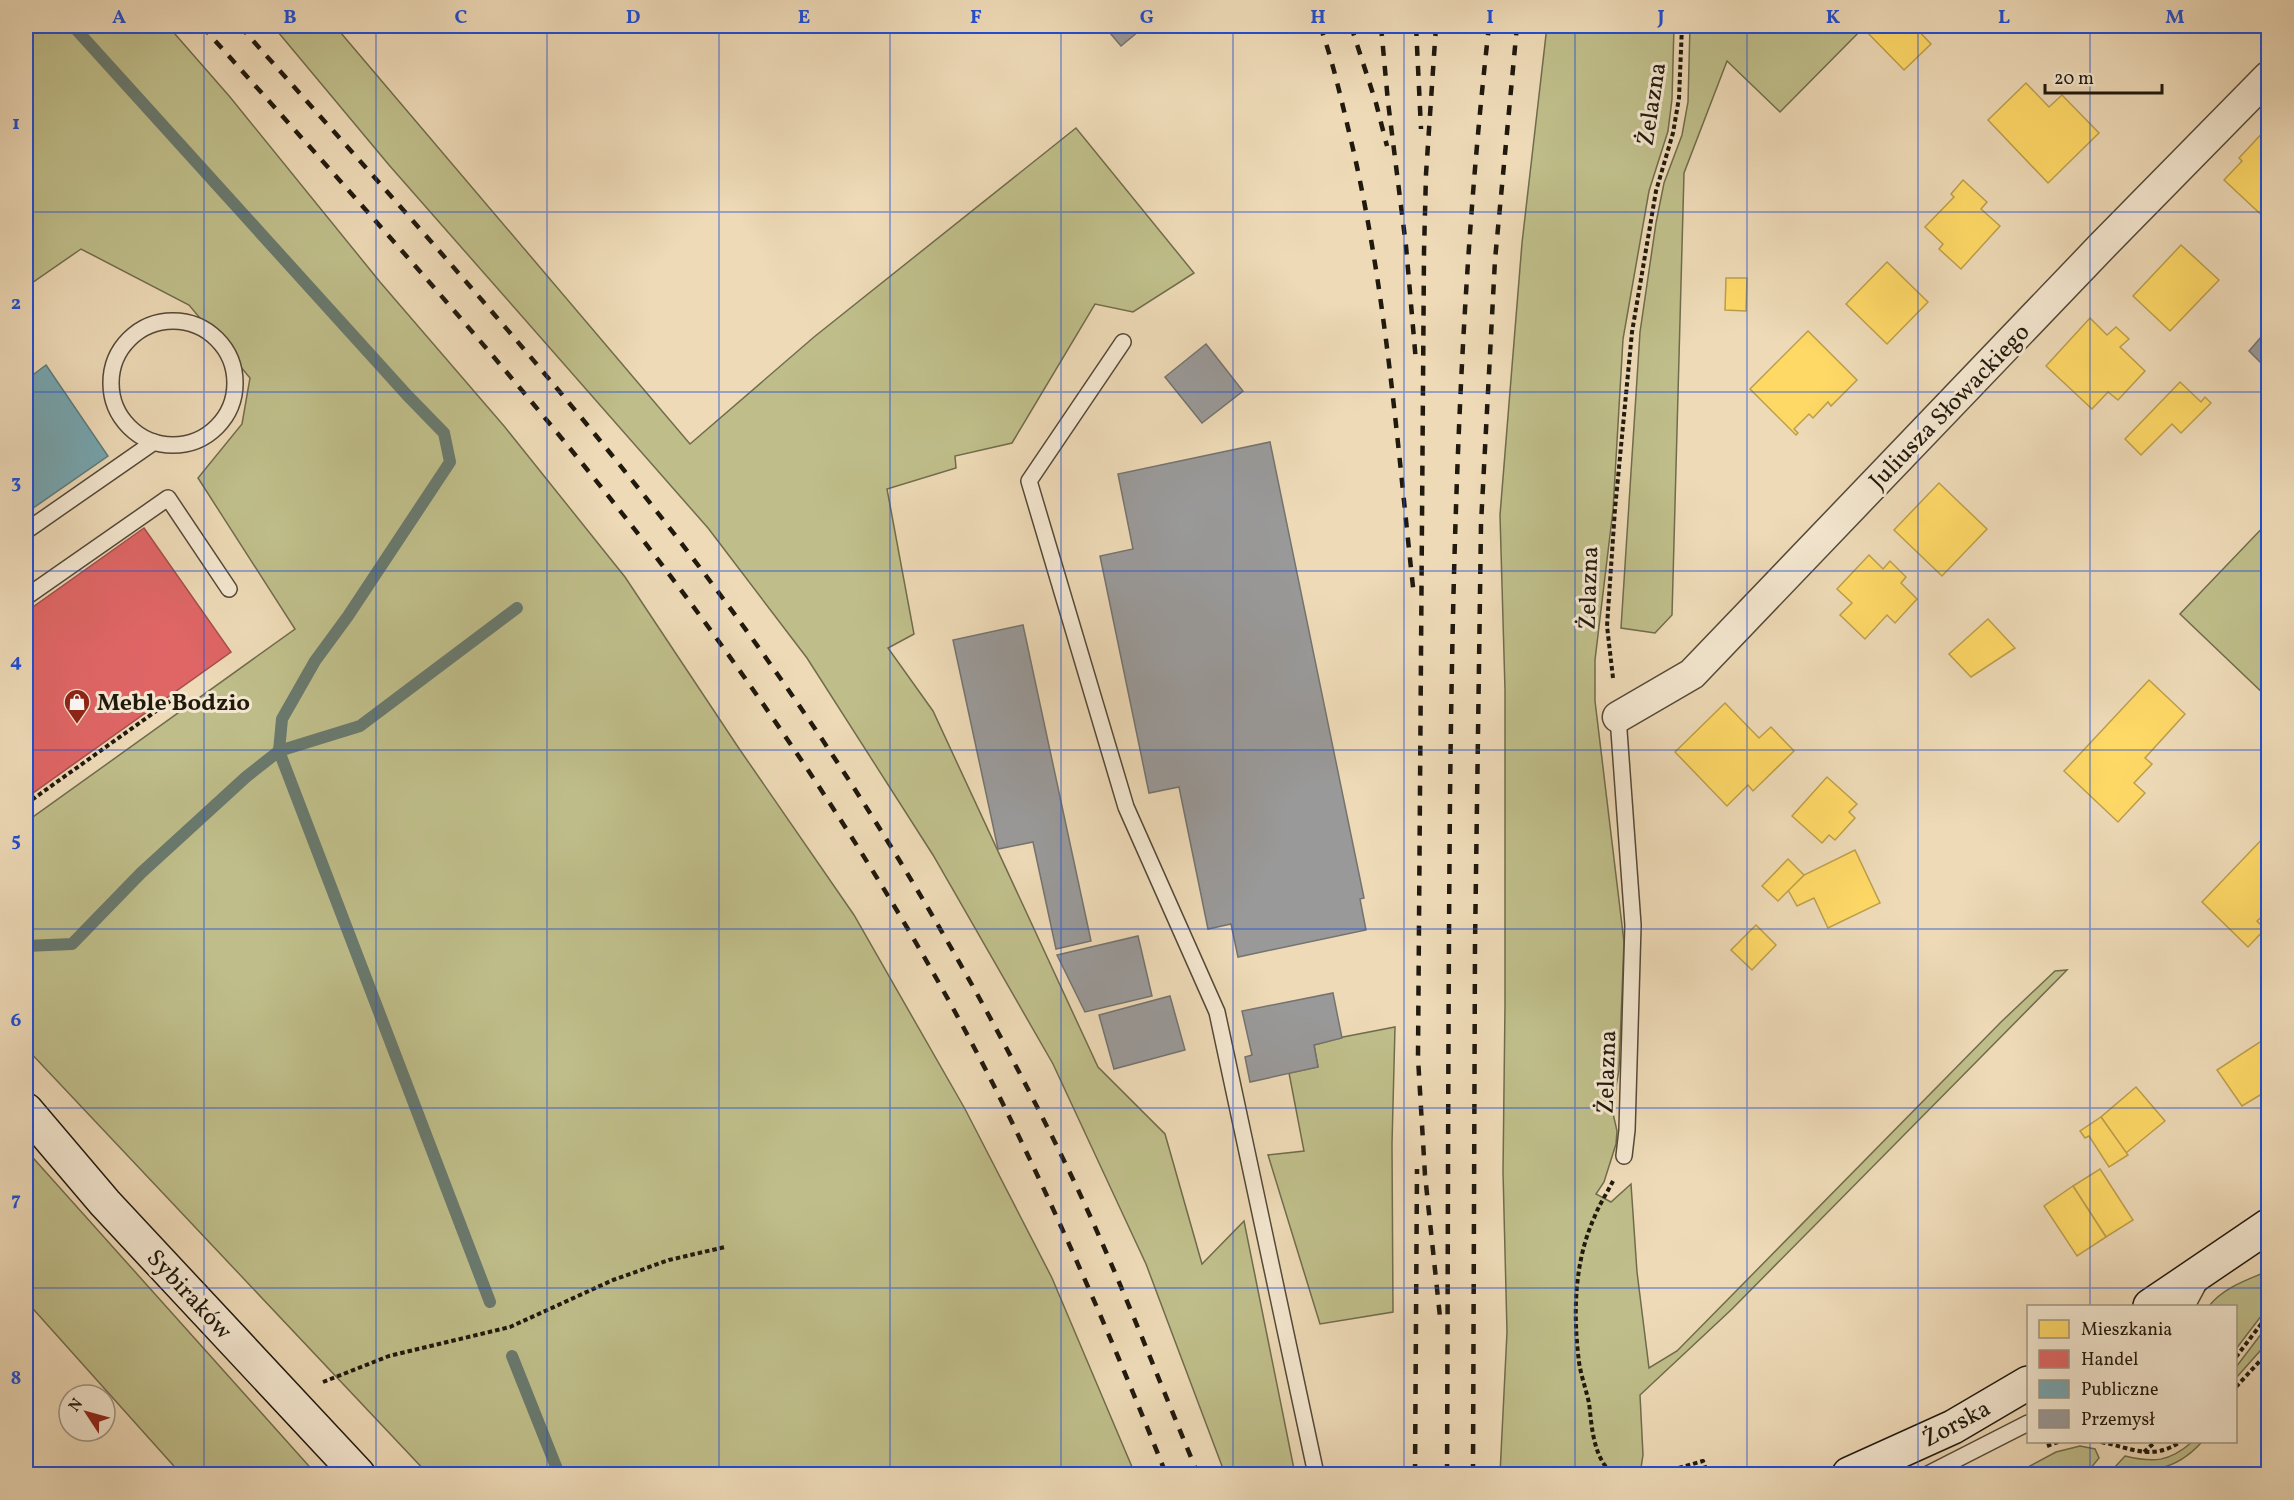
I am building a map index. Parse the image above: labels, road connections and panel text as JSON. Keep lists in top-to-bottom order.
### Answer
{
  "streets": {
    "main road": ["Sybiraków", "Żorska"],
    "street": ["Juliusza Słowackiego"],
    "lane": ["Żelazna"]
  },
  "crossings": [
    ["Żelazna", "Juliusza Słowackiego"]
  ],
  "places": {
    "shop": ["Meble Bodzio"]
  },
  "legend": [
    "Mieszkania",
    "Handel",
    "Publiczne",
    "Przemysł"
  ],
  "scale_bar": "20 m",
  "north": "top left",
  "grid": {
    "columns": [
      "A",
      "B",
      "C",
      "D",
      "E",
      "F",
      "G",
      "H",
      "I",
      "J",
      "K",
      "L",
      "M"
    ],
    "rows": [
      "1",
      "2",
      "3",
      "4",
      "5",
      "6",
      "7",
      "8"
    ]
  }
}
